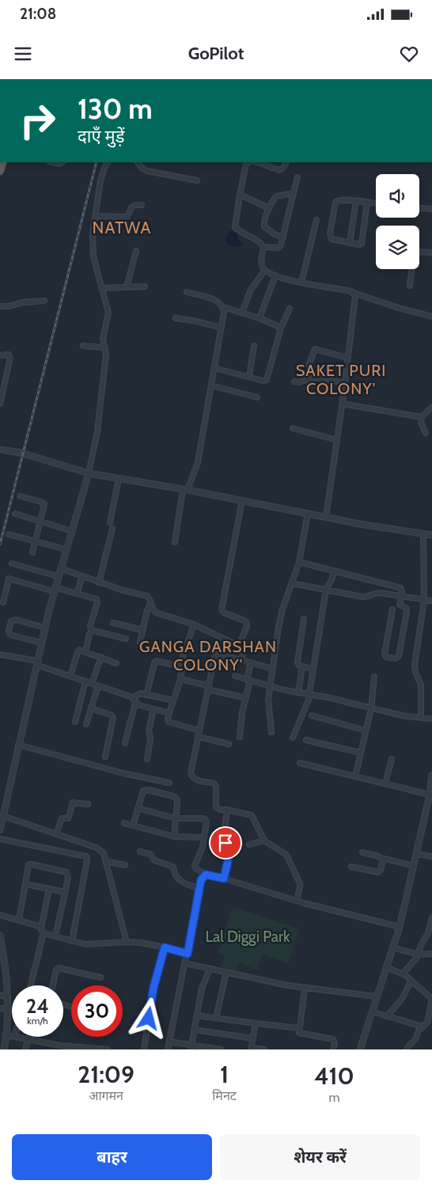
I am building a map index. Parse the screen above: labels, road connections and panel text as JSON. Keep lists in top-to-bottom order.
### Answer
{
  "districts": ["NATWA", "SAKET PURI COLONY'", "GANGA DARSHAN COLONY'"],
  "parks": ["Lal Diggi Park"],
  "page": {
    "status": "21:08",
    "header": "GoPilot",
    "turn": ["130 m", "दाएँ मुड़ें"],
    "speed": "24 km/h",
    "limit": "30",
    "eta": [
      "21:09",
      "आगमन",
      "1",
      "मिनट",
      "410",
      "m"
    ],
    "buttons": ["बाहर", "शेयर करें"]
  }
}
